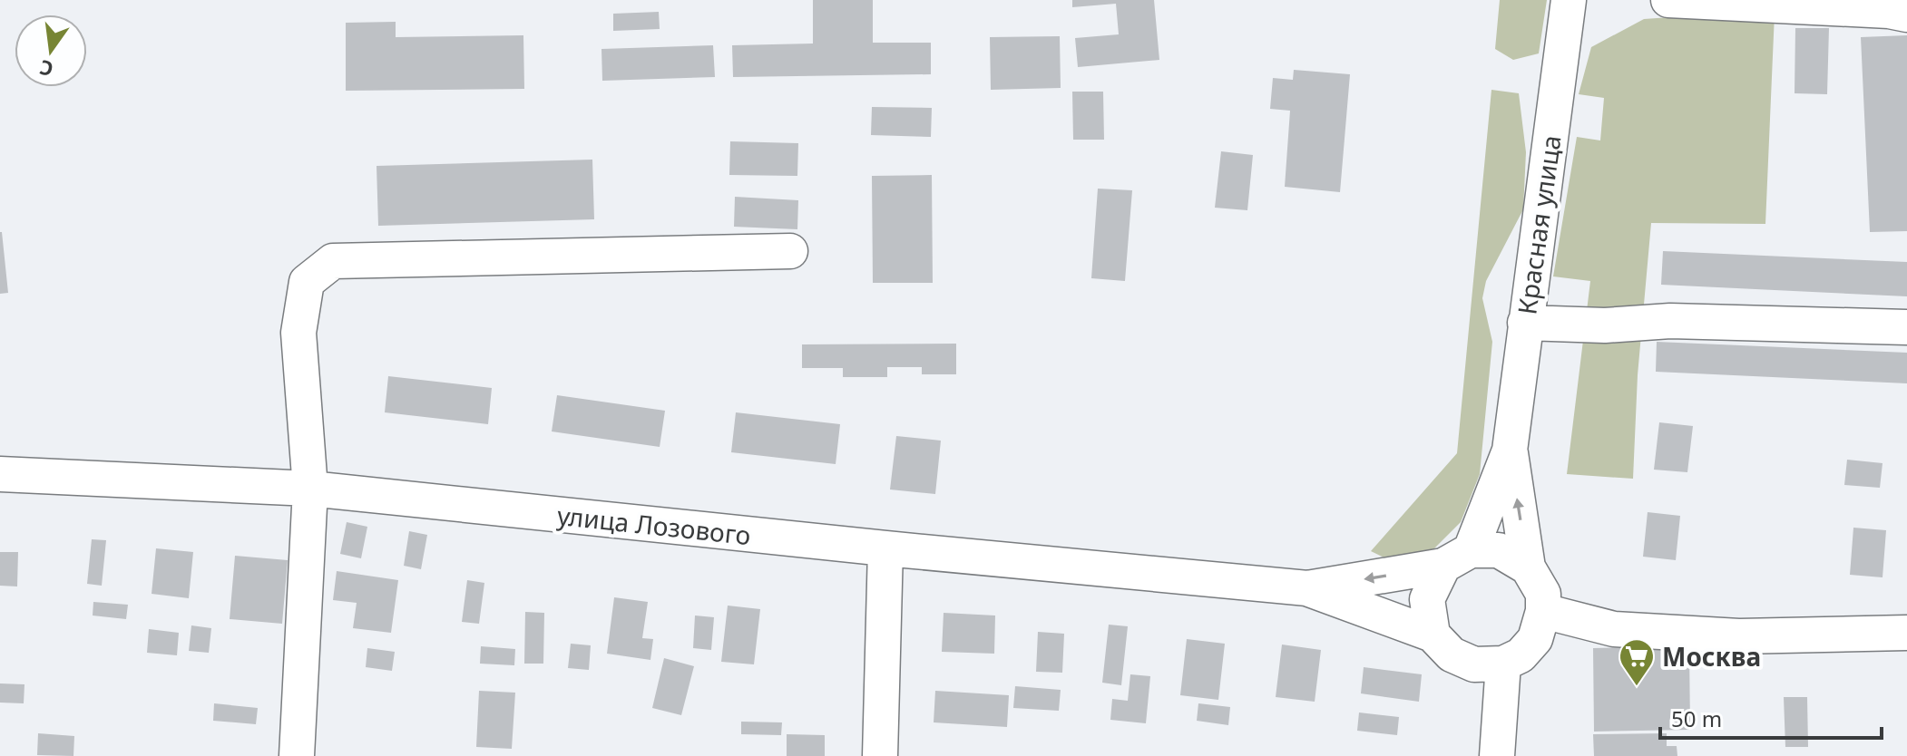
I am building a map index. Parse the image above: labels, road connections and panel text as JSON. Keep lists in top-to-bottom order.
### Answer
{
  "streets": {
    "street": ["Красная улица", "улица Лозового"]
  },
  "crossings": [
    ["Красная улица", "улица Лозового"]
  ],
  "places": {
    "supermarket": ["Москва"]
  },
  "scale_bar": "50 m",
  "north": "bottom"
}
